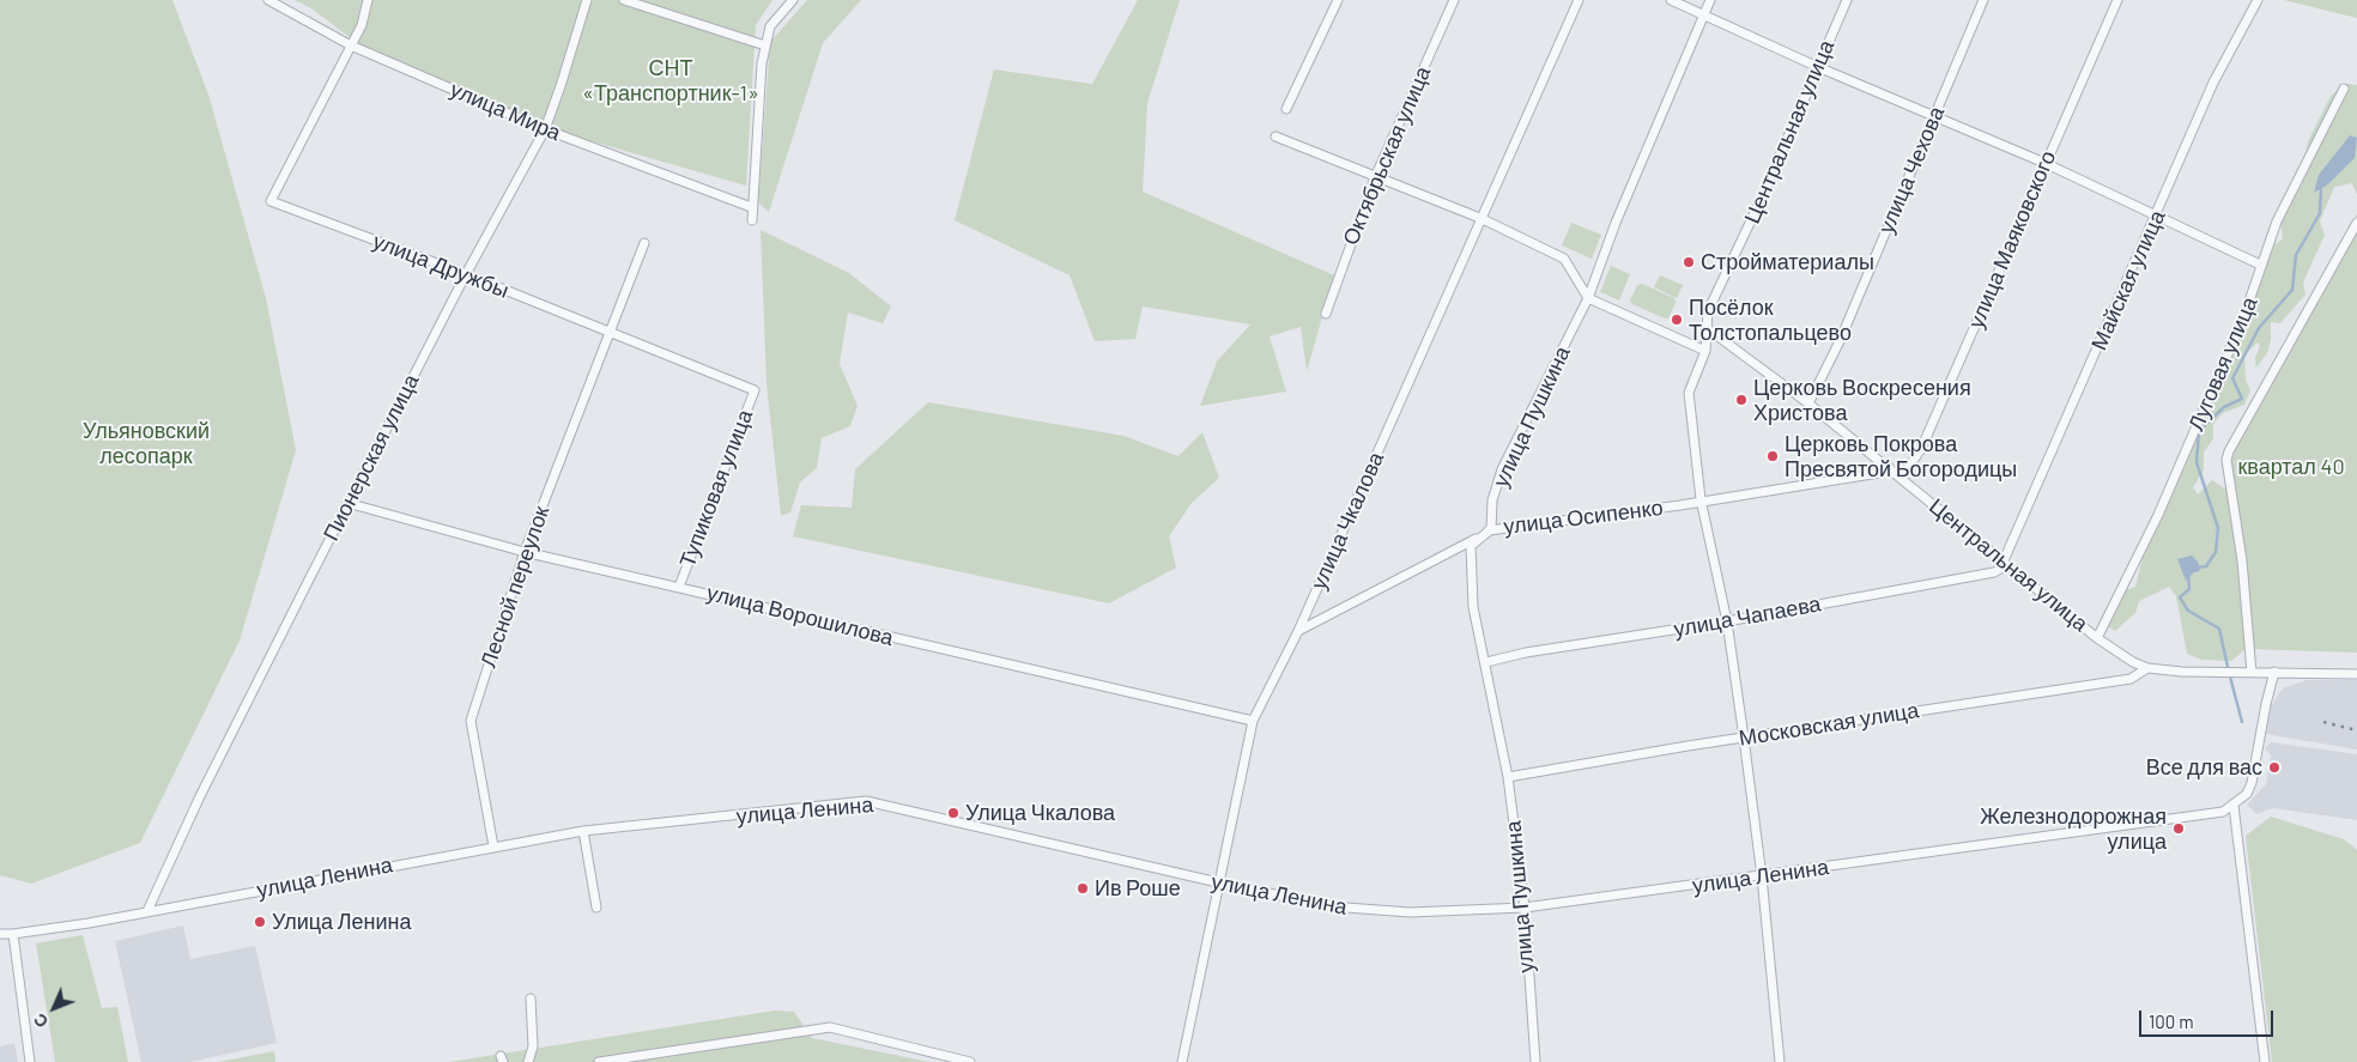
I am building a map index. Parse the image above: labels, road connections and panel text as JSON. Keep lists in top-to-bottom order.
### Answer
{
  "streets": {
    "street": [
      "улица Мира",
      "Центральная улица",
      "Октябрьская улица",
      "улица Чехова",
      "улица Маяковского",
      "улица Дружбы",
      "Майская улица",
      "Луговая улица",
      "улица Пушкина",
      "Пионерская улица",
      "Тупиковая улица",
      "улица Осипенко",
      "улица Чкалова",
      "Лесной переулок",
      "улица Ворошилова",
      "улица Чапаева",
      "Московская улица",
      "улица Ленина"
    ]
  },
  "crossings": [
    ["улица Мира", "улица Дружбы"],
    ["улица Мира", "Пионерская улица"],
    ["Центральная улица", "улица Чехова"],
    ["Центральная улица", "улица Маяковского"],
    ["Центральная улица", "Майская улица"],
    ["Центральная улица", "Луговая улица"],
    ["Центральная улица", "улица Осипенко"],
    ["Центральная улица", "улица Чапаева"],
    ["Центральная улица", "Московская улица"],
    ["Центральная улица", "улица Ленина"],
    ["улица Дружбы", "Пионерская улица"],
    ["улица Дружбы", "Тупиковая улица"],
    ["улица Дружбы", "Лесной переулок"],
    ["Майская улица", "улица Чапаева"],
    ["улица Пушкина", "улица Осипенко"],
    ["улица Пушкина", "улица Чапаева"],
    ["улица Пушкина", "Московская улица"],
    ["улица Пушкина", "улица Ленина"],
    ["Пионерская улица", "улица Ворошилова"],
    ["Пионерская улица", "улица Ленина"],
    ["Тупиковая улица", "улица Ворошилова"],
    ["улица Осипенко", "улица Чкалова"],
    ["улица Чкалова", "улица Ворошилова"],
    ["улица Чкалова", "улица Ленина"],
    ["Лесной переулок", "улица Ворошилова"],
    ["Лесной переулок", "улица Ленина"]
  ],
  "parks": ["СНТ «Транспортник-1»", "Ульяновский лесопарк", "квартал 40"],
  "places": [
    "Стройматериалы",
    "Посёлок Толстопальцево",
    "Церковь Воскресения Христова",
    "Церковь Покрова Пресвятой Богородицы",
    "Все для вас",
    "Улица Чкалова",
    "Железнодорожная улица",
    "Ив Роше",
    "Улица Ленина"
  ],
  "scale_bar": "100 m",
  "north": "bottom left"
}
